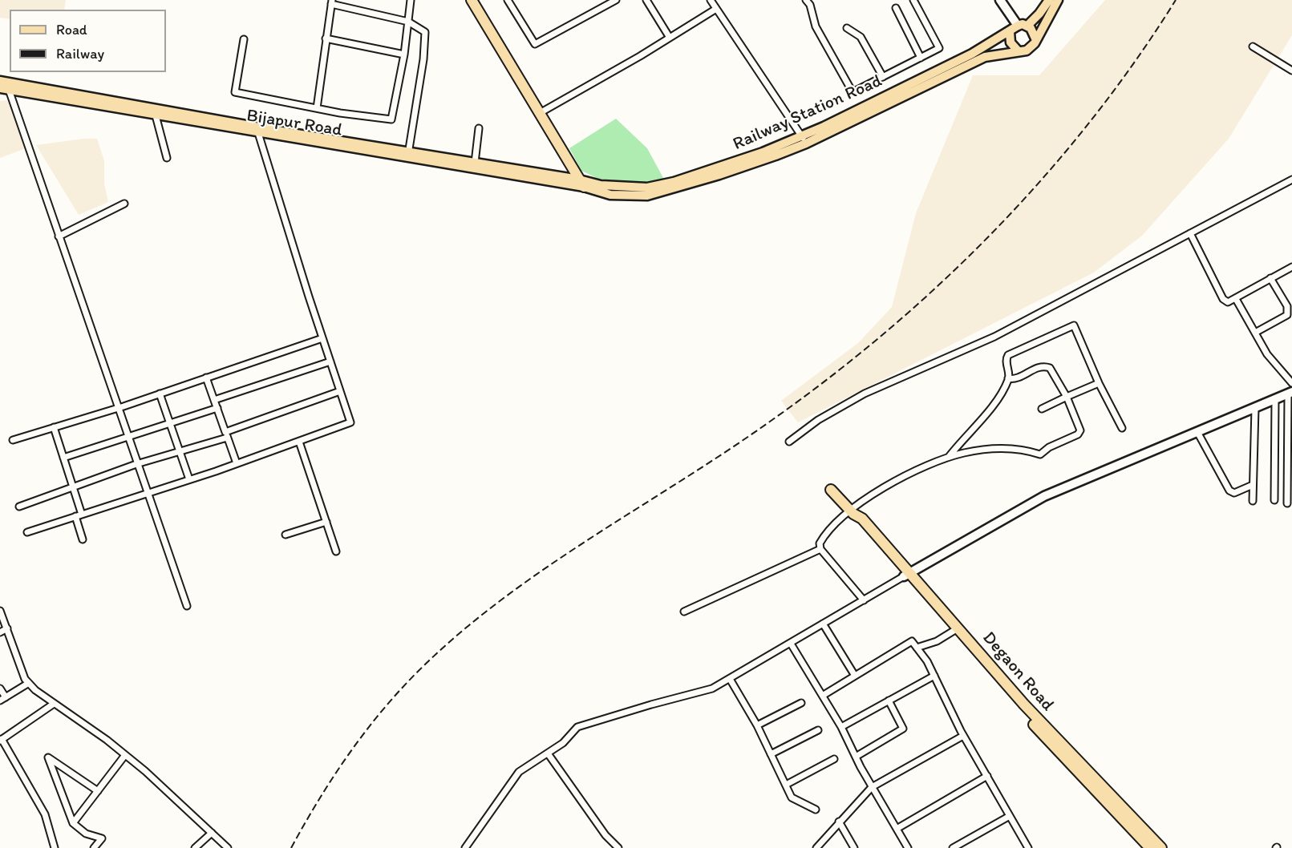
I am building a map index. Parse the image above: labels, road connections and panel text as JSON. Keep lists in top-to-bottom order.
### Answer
{
  "streets": {
    "highway": ["Degaon Road"],
    "main road": ["Railway Station Road", "Bijapur Road"]
  },
  "crossings": [
    ["Railway Station Road", "Bijapur Road"]
  ],
  "legend": ["Road", "Railway"]
}
